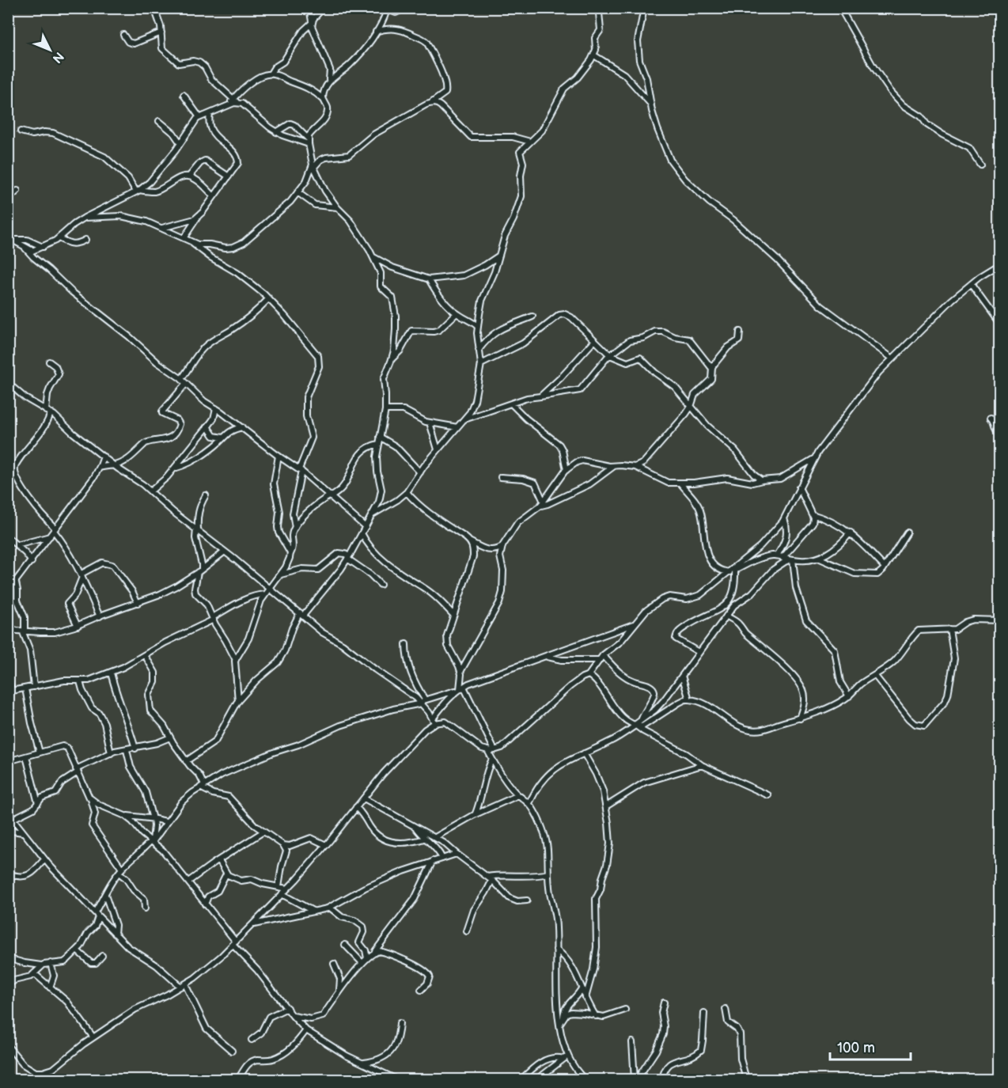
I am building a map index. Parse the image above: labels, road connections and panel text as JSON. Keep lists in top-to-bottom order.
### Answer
{
  "scale_bar": "100 m",
  "north": "bottom right"
}
